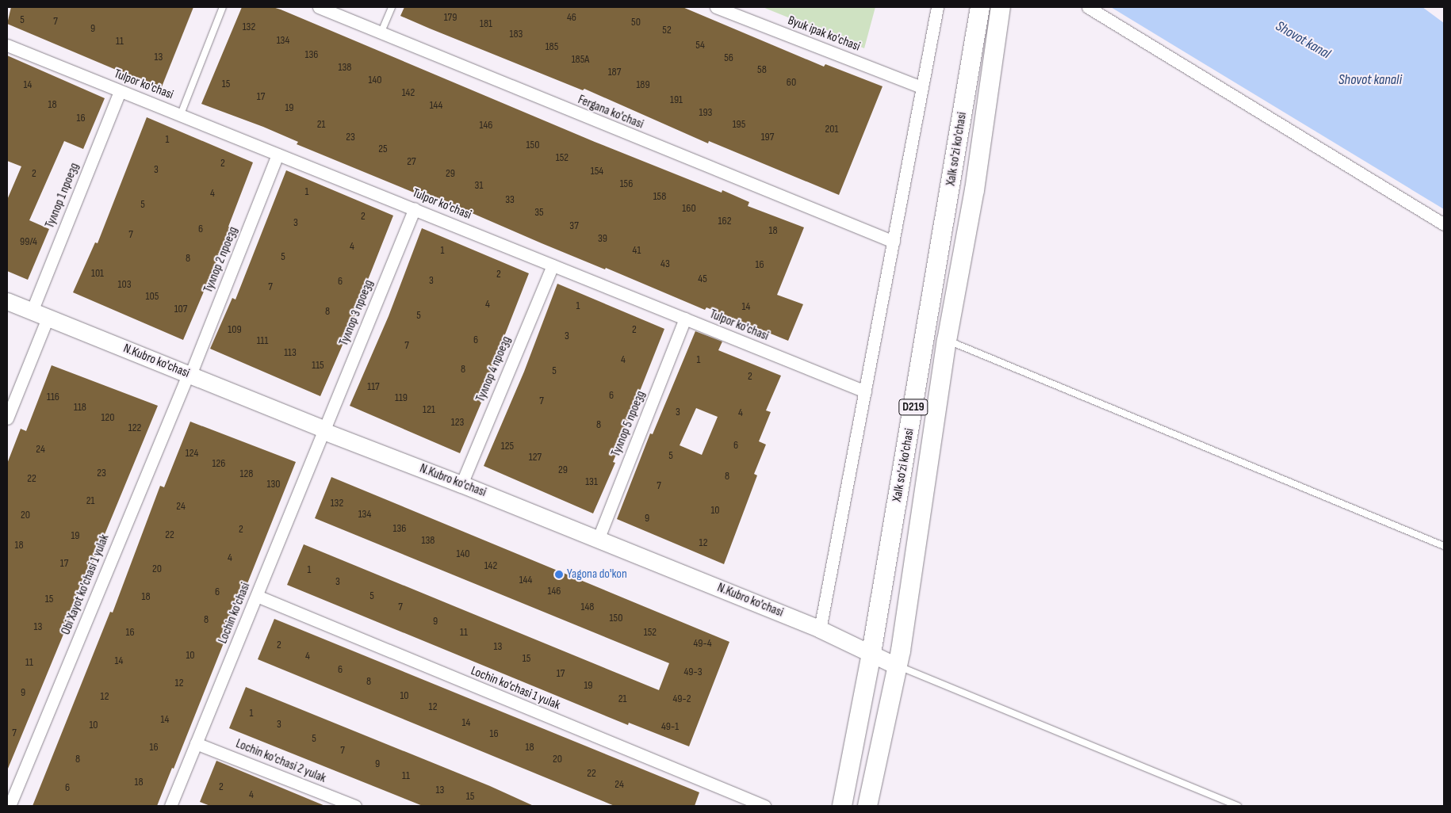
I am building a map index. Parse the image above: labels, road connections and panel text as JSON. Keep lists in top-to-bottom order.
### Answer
{
  "streets": {
    "main road": ["Xalk so'zi ko'chasi", "D219"],
    "street": [
      "Byuk ipak ko'chasi",
      "Tulpor ko'chasi",
      "Fergana ko'chasi",
      "Тулпор 1 проезд",
      "Тулпор 2 проезд",
      "Тулпор 3 проезд",
      "N.Kubro ko'chasi",
      "Тулпор 4 проезд",
      "Тулпор 5 проезд",
      "Obi Xayot ko'chasi 1 yulak",
      "Lochin ko'chasi",
      "Lochin ko'chasi 1 yulak",
      "Lochin ko'chasi 2 yulak"
    ]
  },
  "crossings": [
    ["Tulpor ko'chasi", "Тулпор 1 проезд"],
    ["Tulpor ko'chasi", "Тулпор 2 проезд"],
    ["Tulpor ko'chasi", "Тулпор 3 проезд"],
    ["Tulpor ko'chasi", "Тулпор 4 проезд"],
    ["Tulpor ko'chasi", "Тулпор 5 проезд"],
    ["Xalk so'zi ko'chasi", "N.Kubro ko'chasi"],
    ["Тулпор 1 проезд", "N.Kubro ko'chasi"],
    ["Тулпор 2 проезд", "N.Kubro ko'chasi"],
    ["Тулпор 2 проезд", "Obi Xayot ko'chasi 1 yulak"],
    ["Тулпор 3 проезд", "N.Kubro ko'chasi"],
    ["Тулпор 3 проезд", "Lochin ko'chasi"],
    ["N.Kubro ko'chasi", "Тулпор 4 проезд"],
    ["N.Kubro ko'chasi", "Тулпор 5 проезд"],
    ["N.Kubro ko'chasi", "Obi Xayot ko'chasi 1 yulak"],
    ["N.Kubro ko'chasi", "Lochin ko'chasi"],
    ["Lochin ko'chasi", "Lochin ko'chasi 1 yulak"],
    ["Lochin ko'chasi", "Lochin ko'chasi 2 yulak"]
  ],
  "water": ["Shovot kanal", "Shovot kanali"],
  "places": ["Yagona do'kon"],
  "house_numbers": [
    "179",
    "46",
    "5",
    "7",
    "50",
    "181",
    "132",
    "9",
    "52",
    "183",
    "134",
    "11",
    "54",
    "185",
    "136",
    "13",
    "56",
    "185А",
    "138",
    "58",
    "187",
    "140",
    "60",
    "15",
    "14",
    "189",
    "142",
    "17",
    "191",
    "18",
    "144",
    "19",
    "193",
    "16",
    "21",
    "195",
    "146",
    "201",
    "23",
    "197",
    "1",
    "150",
    "25",
    "152",
    "27",
    "2",
    "3",
    "154",
    "2",
    "29",
    "156",
    "31",
    "1",
    "4",
    "158",
    "33",
    "5",
    "160",
    "35",
    "2",
    "162",
    "3",
    "37",
    "6",
    "18",
    "7",
    "39",
    "99/4",
    "4",
    "1",
    "41",
    "5",
    "8",
    "43",
    "16",
    "101",
    "2",
    "45",
    "3",
    "6",
    "103",
    "7",
    "105",
    "4",
    "1",
    "14",
    "107",
    "8",
    "5",
    "109",
    "2",
    "3",
    "6",
    "111",
    "7",
    "113",
    "4",
    "1",
    "115",
    "8",
    "5",
    "2",
    "117",
    "6",
    "116",
    "119",
    "7",
    "118",
    "121",
    "3",
    "4",
    "120",
    "123",
    "8",
    "122",
    "6",
    "125",
    "24",
    "124",
    "5",
    "127",
    "126",
    "29",
    "23",
    "128",
    "8",
    "22",
    "131",
    "130",
    "7",
    "21",
    "132",
    "24",
    "10",
    "134",
    "20",
    "9",
    "136",
    "2",
    "22",
    "19",
    "138",
    "12",
    "18",
    "140",
    "4",
    "17",
    "142",
    "20",
    "1",
    "144",
    "3",
    "146",
    "6",
    "5",
    "18",
    "15",
    "7",
    "148",
    "150",
    "8",
    "9",
    "13",
    "16",
    "11",
    "152",
    "49-4",
    "2",
    "13",
    "10",
    "4",
    "15",
    "14",
    "11",
    "6",
    "49-3",
    "17",
    "8",
    "12",
    "19",
    "9",
    "10",
    "12",
    "21",
    "49-2",
    "12",
    "1",
    "14",
    "14",
    "3",
    "10",
    "49-1",
    "7",
    "16",
    "5",
    "16",
    "18",
    "7",
    "8",
    "20",
    "9",
    "22",
    "11",
    "18",
    "24",
    "2",
    "6",
    "13",
    "4",
    "15"
  ]
}
